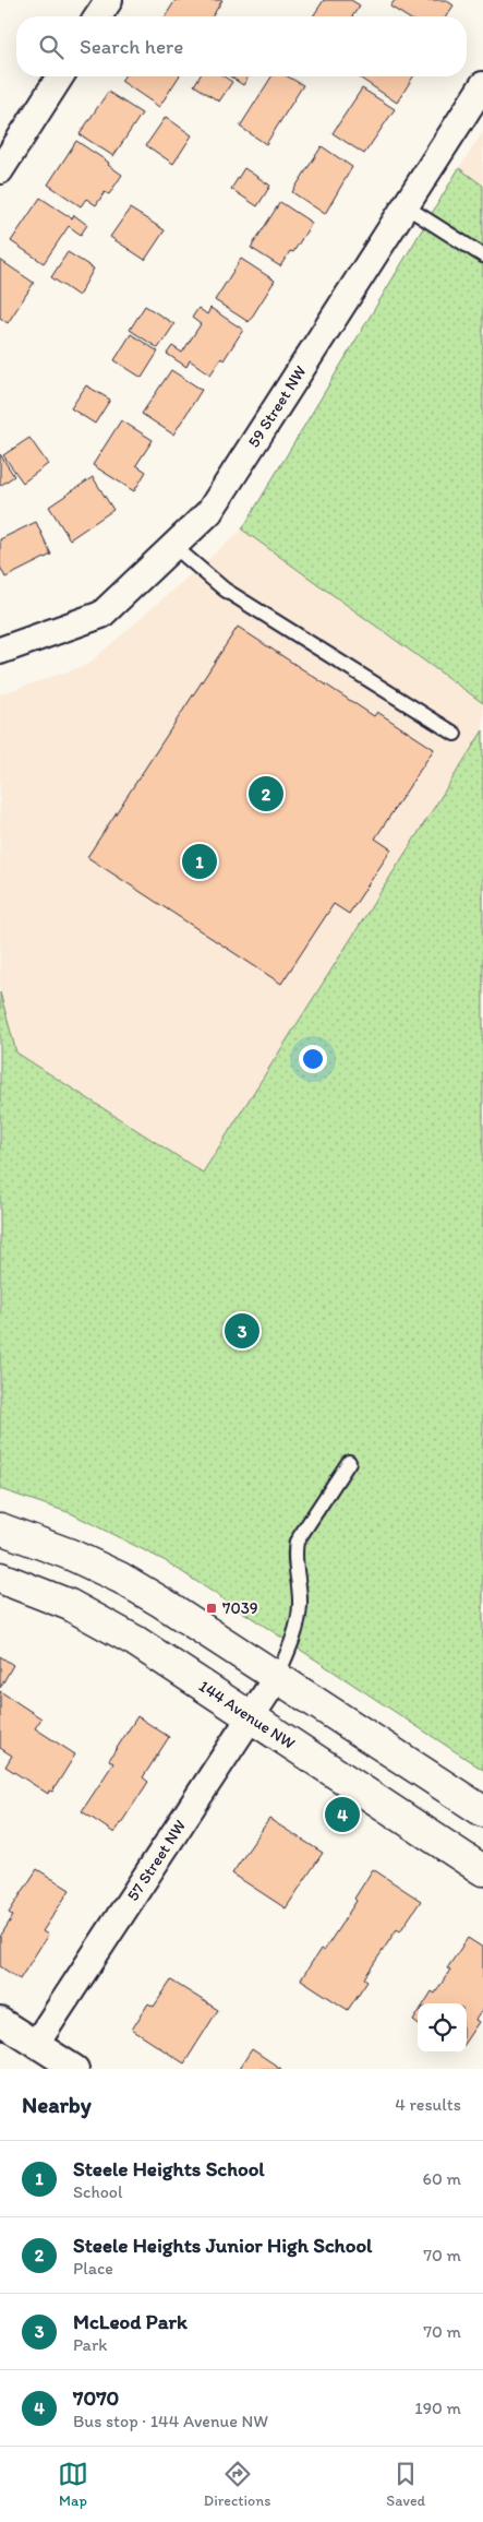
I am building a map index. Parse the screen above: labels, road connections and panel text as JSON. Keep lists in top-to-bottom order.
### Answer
{
  "streets": {
    "street": ["59 Street NW", "144 Avenue NW", "57 Street NW"]
  },
  "crossings": [
    ["144 Avenue NW", "57 Street NW"]
  ],
  "places": {
    "transit": ["7039"]
  },
  "page": {
    "search": "Search here",
    "pins": [
      "2",
      "1",
      "3",
      "4"
    ],
    "heading": ["Nearby", "4 results"],
    "list": [
      {
        "mark": "1",
        "name": "Steele Heights School",
        "note": "School",
        "value": "60 m"
      },
      {
        "mark": "2",
        "name": "Steele Heights Junior High School",
        "note": "Place",
        "value": "70 m"
      },
      {
        "mark": "3",
        "name": "McLeod Park",
        "note": "Park",
        "value": "70 m"
      },
      {
        "mark": "4",
        "name": "7070",
        "note": "Bus stop · 144 Avenue NW",
        "value": "190 m"
      }
    ],
    "nav": ["Map", "Directions", "Saved"]
  }
}
